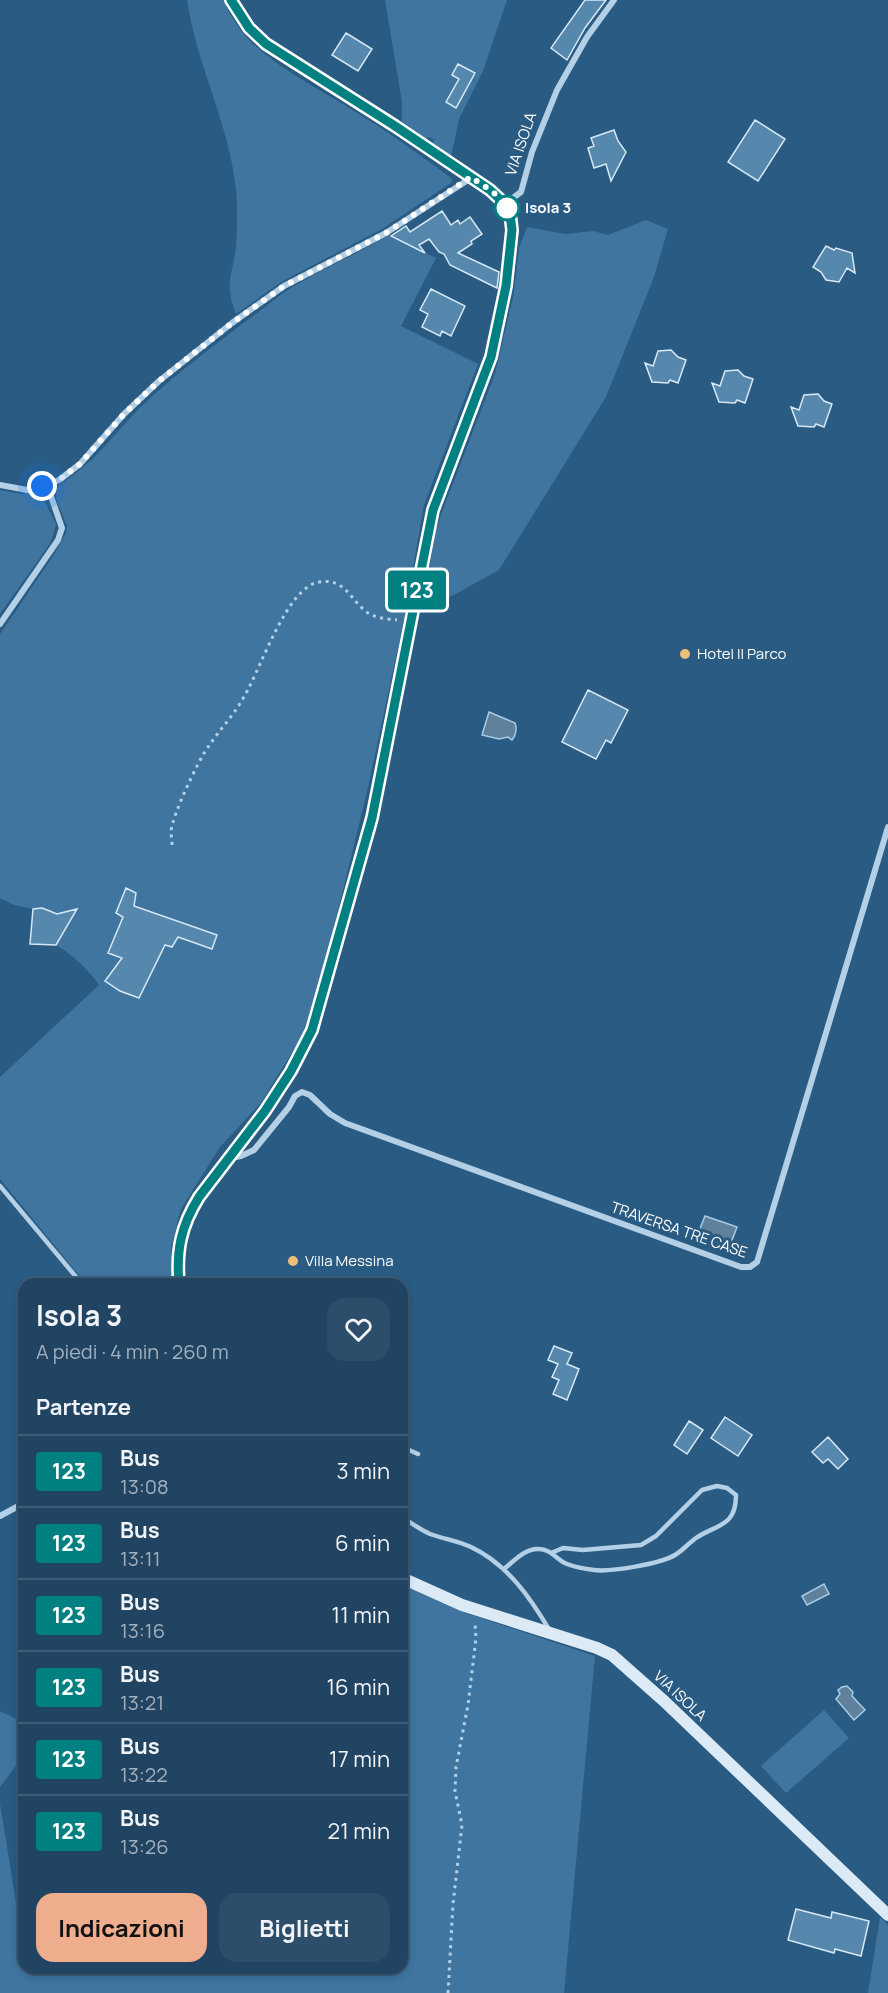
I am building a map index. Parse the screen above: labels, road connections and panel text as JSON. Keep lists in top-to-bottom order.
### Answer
{
  "streets": {
    "street": ["VIA ISOLA", "TRAVERSA TRE CASE"]
  },
  "places": ["Isola 3", "Hotel Il Parco", "Villa Messina"],
  "lines": ["bus line 123"],
  "page": {
    "on_map": "123",
    "heading": [
      ["Isola 3", "A piedi · 4 min · 260 m"],
      "Partenze"
    ],
    "list": [
      {
        "mark": "123",
        "name": "Bus",
        "note": "13:08",
        "value": "3 min"
      },
      {
        "mark": "123",
        "name": "Bus",
        "note": "13:11",
        "value": "6 min"
      },
      {
        "mark": "123",
        "name": "Bus",
        "note": "13:16",
        "value": "11 min"
      },
      {
        "mark": "123",
        "name": "Bus",
        "note": "13:21",
        "value": "16 min"
      },
      {
        "mark": "123",
        "name": "Bus",
        "note": "13:22",
        "value": "17 min"
      },
      {
        "mark": "123",
        "name": "Bus",
        "note": "13:26",
        "value": "21 min"
      }
    ],
    "buttons": ["Indicazioni", "Biglietti"]
  }
}
